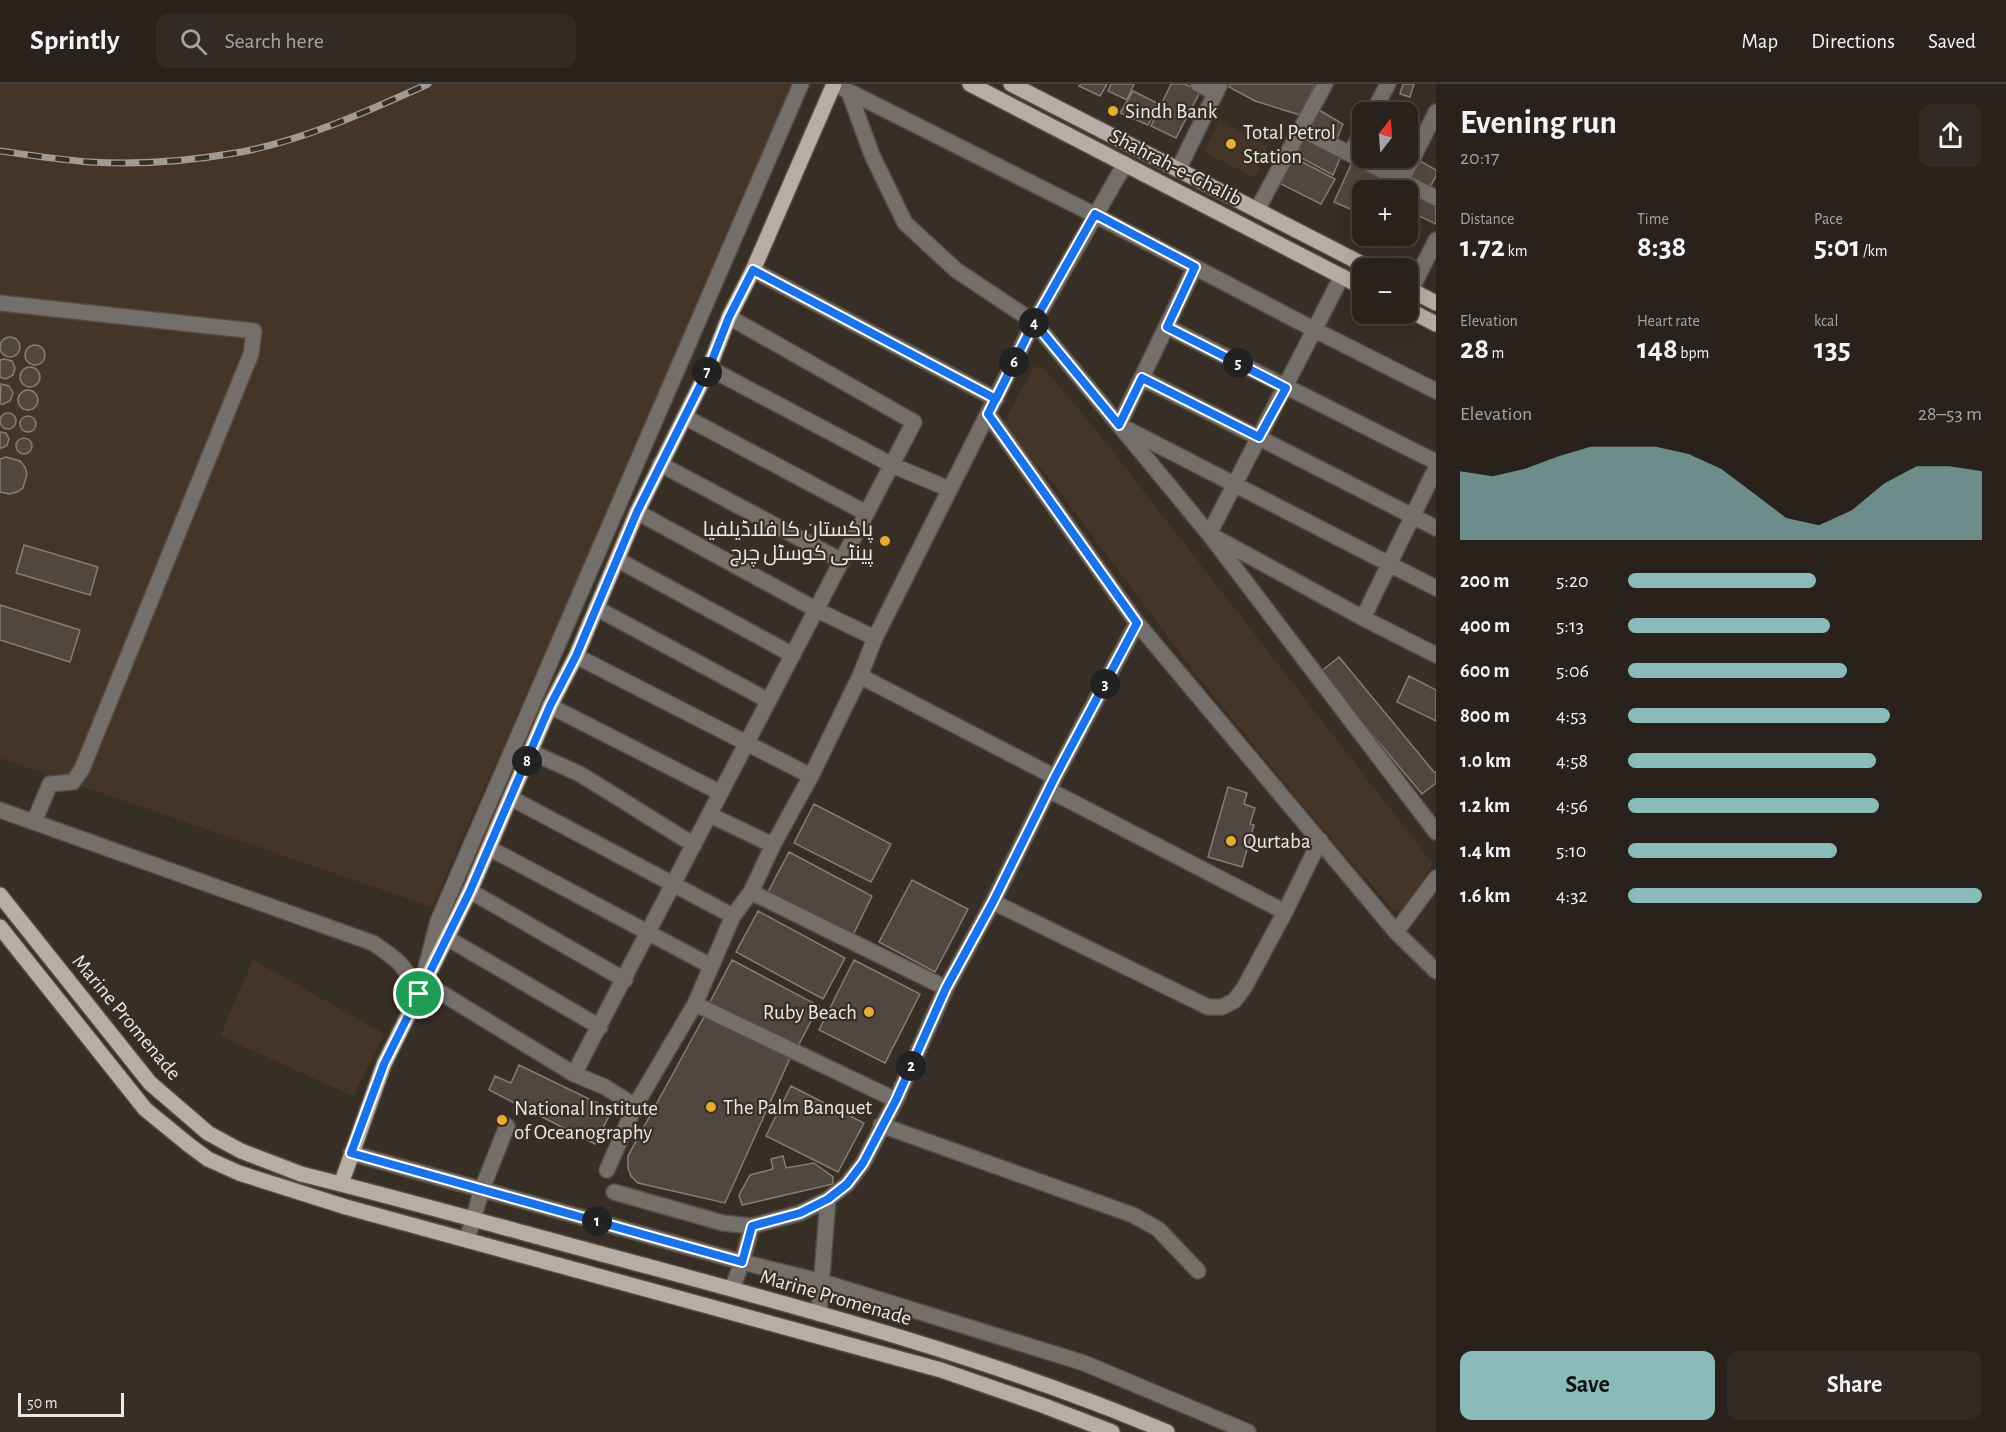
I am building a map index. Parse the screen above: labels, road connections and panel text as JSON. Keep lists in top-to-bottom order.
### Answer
{
  "streets": {
    "main road": ["Shahrah-e-Ghalib", "Marine Promenade"]
  },
  "places": [
    "Sindh Bank",
    "Total Petrol Station",
    "پاکستان کا فلاڈیلفیا پینٹی کوسٹل چرچ",
    "Qurtaba",
    "Ruby Beach",
    "The Palm Banquet",
    "National Institute of Oceanography"
  ],
  "scale_bar": "50 m",
  "north": "top",
  "page": {
    "header": "Sprintly",
    "search": "Search here",
    "nav": ["Map", "Directions", "Saved"],
    "heading": ["Evening run", "20:17"],
    "map_buttons": ["+", "−"],
    "stats": [
      ["Distance", "1.72 km"],
      ["Time", "8:38"],
      ["Pace", "5:01 /km"],
      ["Elevation", "28 m"],
      ["Heart rate", "148 bpm"],
      ["kcal", "135"]
    ],
    "pins": [
      "4",
      "6",
      "5",
      "7",
      "3",
      "8",
      "2",
      "1"
    ],
    "chart": ["Elevation", "28–53 m"],
    "list": [
      {
        "name": "200 m",
        "note": "5:20"
      },
      {
        "name": "400 m",
        "note": "5:13"
      },
      {
        "name": "600 m",
        "note": "5:06"
      },
      {
        "name": "800 m",
        "note": "4:53"
      },
      {
        "name": "1.0 km",
        "note": "4:58"
      },
      {
        "name": "1.2 km",
        "note": "4:56"
      },
      {
        "name": "1.4 km",
        "note": "5:10"
      },
      {
        "name": "1.6 km",
        "note": "4:32"
      }
    ],
    "buttons": ["Save", "Share"],
    "scale": "50 m"
  }
}
